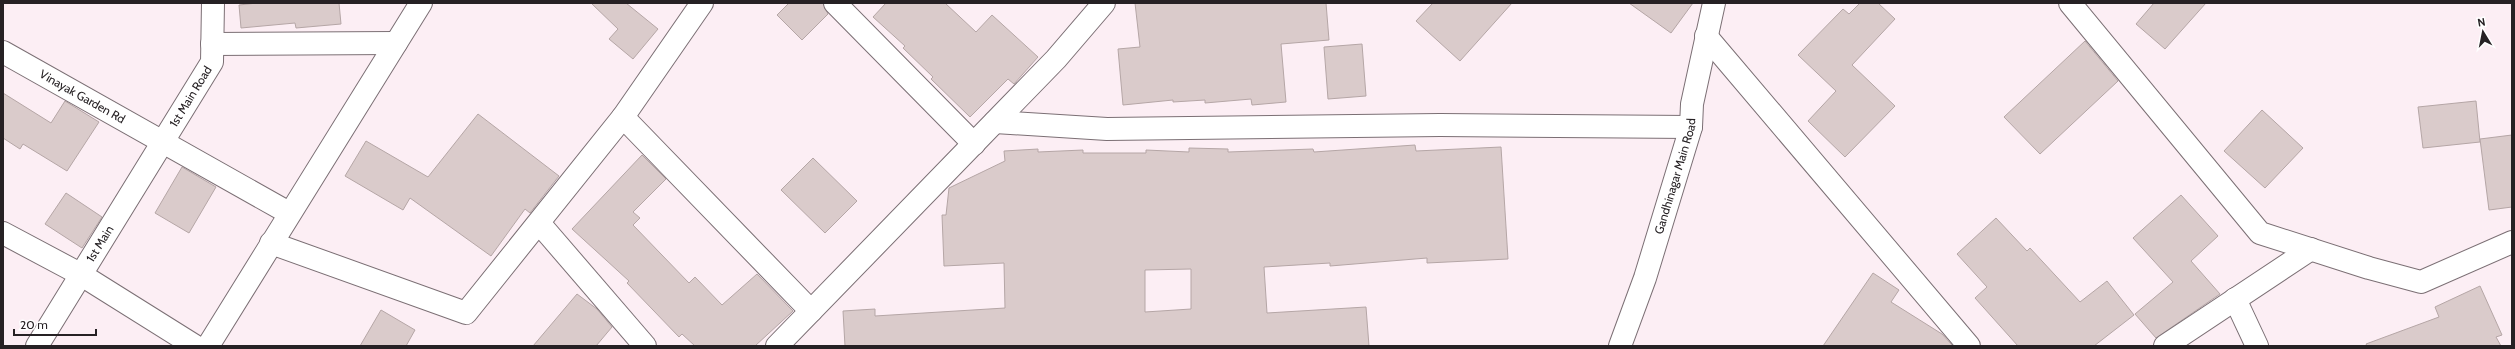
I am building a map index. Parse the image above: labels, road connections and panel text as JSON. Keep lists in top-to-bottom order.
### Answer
{
  "streets": {
    "street": [
      "Vinayak Garden Rd",
      "1st Main Road",
      "Gandhinagar Main Road",
      "1st Main"
    ]
  },
  "crossings": [
    ["Vinayak Garden Rd", "1st Main Road"],
    ["Vinayak Garden Rd", "1st Main"],
    ["1st Main Road", "1st Main"]
  ],
  "scale_bar": "20 m",
  "north": "top"
}
